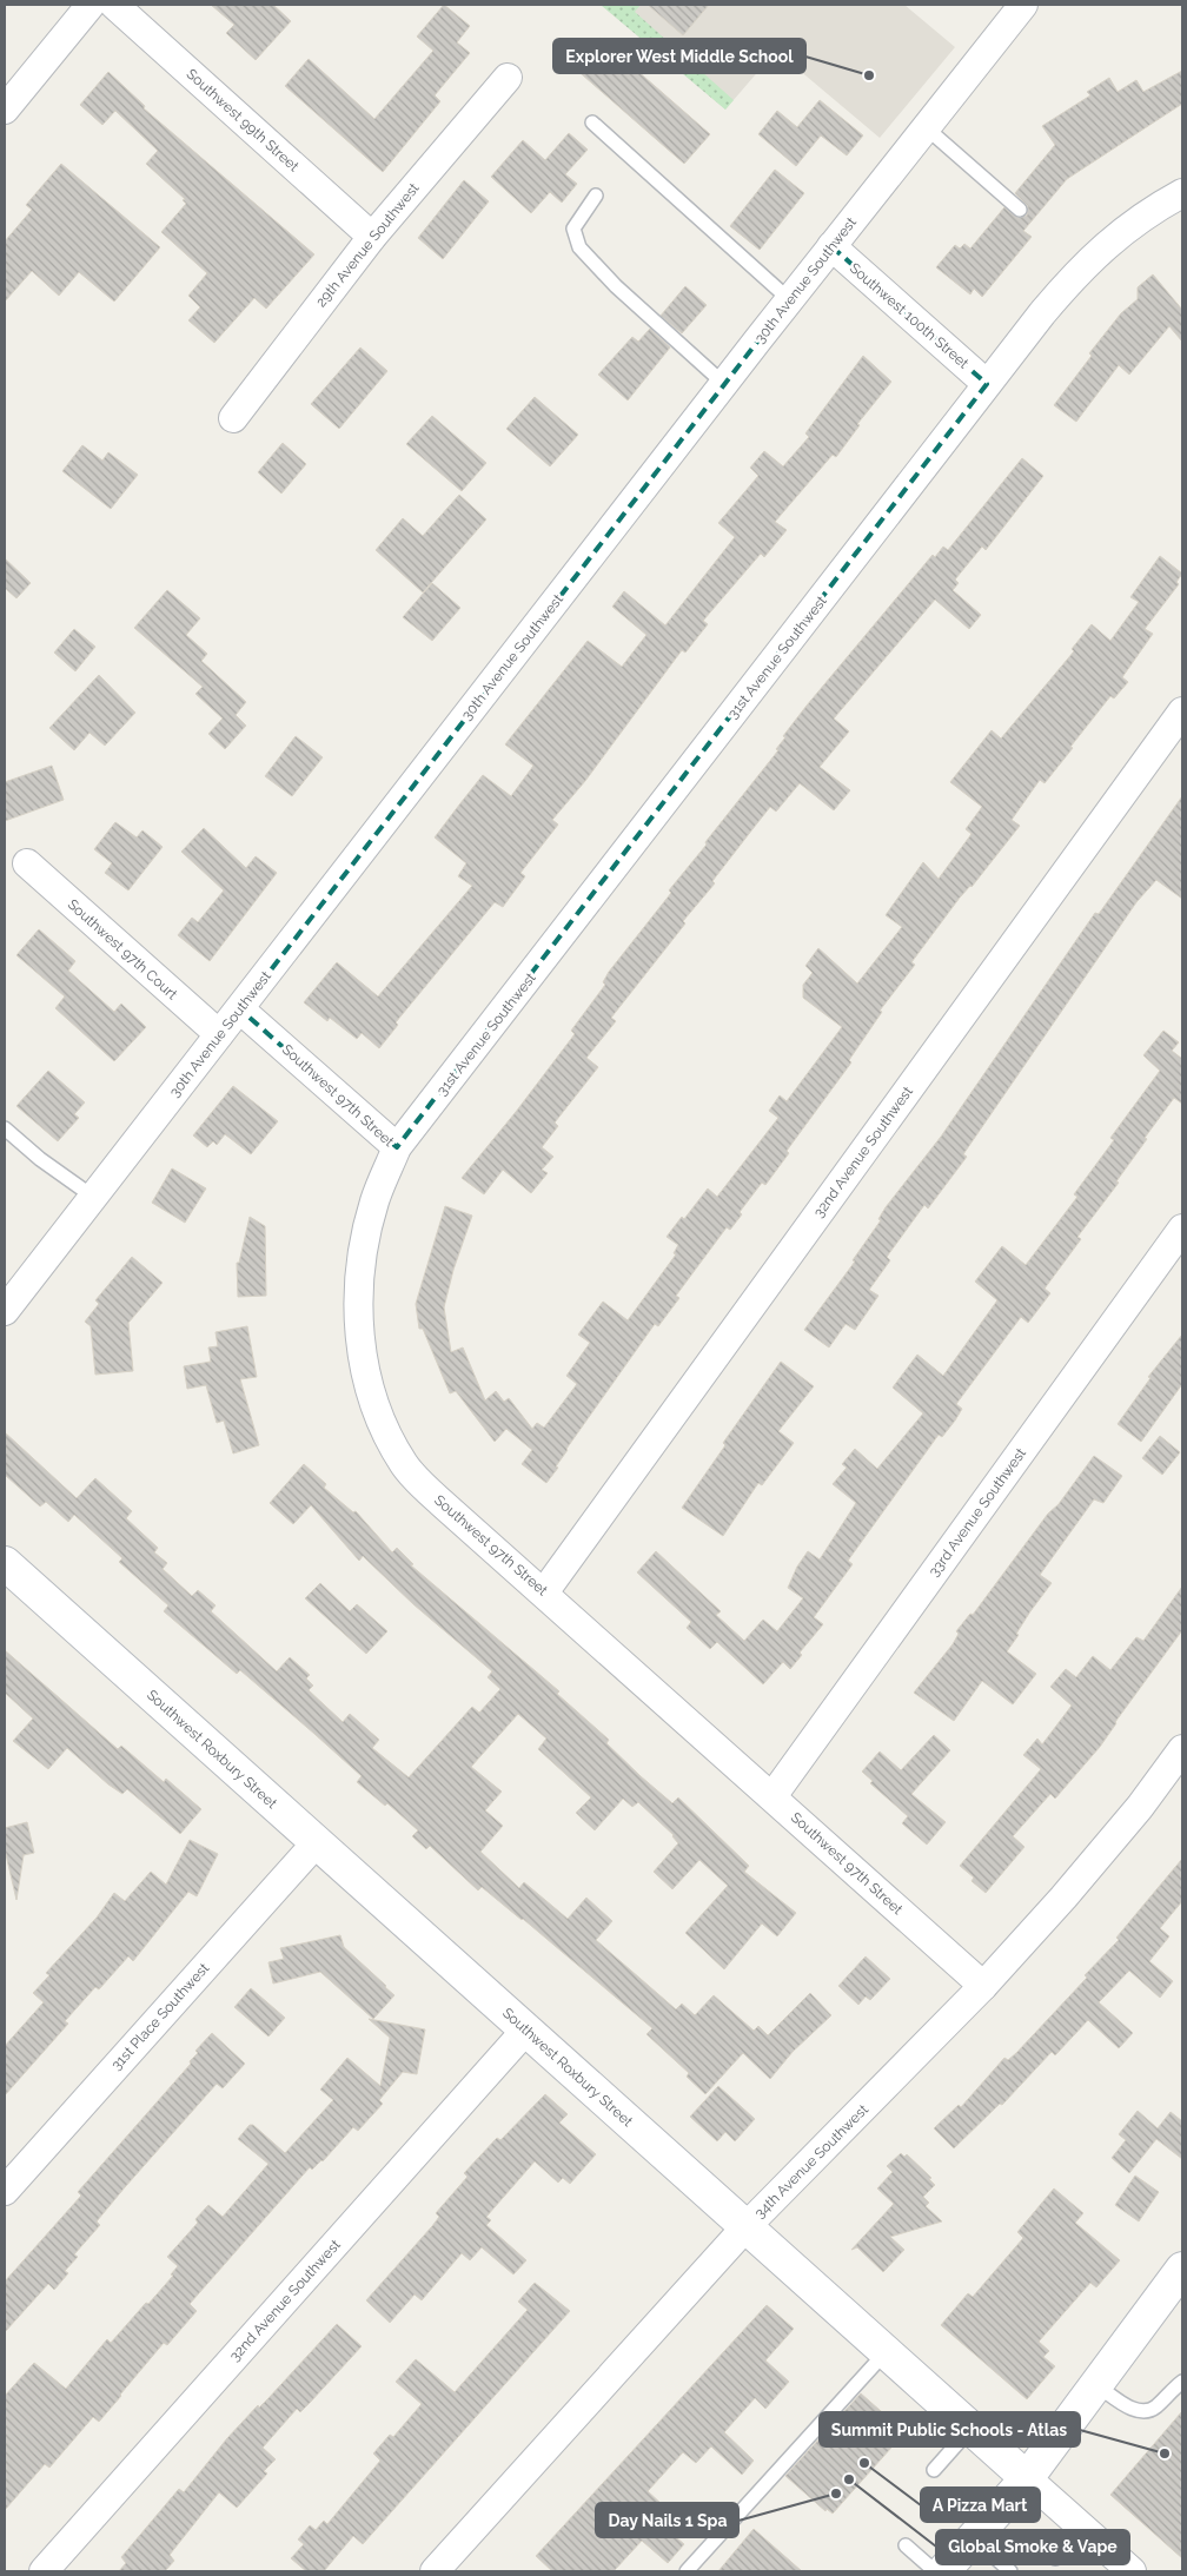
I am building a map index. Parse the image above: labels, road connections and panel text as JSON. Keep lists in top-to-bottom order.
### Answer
{
  "streets": {
    "main road": ["Southwest Roxbury Street"],
    "street": [
      "Southwest 99th Street",
      "29th Avenue Southwest",
      "30th Avenue Southwest",
      "Southwest 100th Street",
      "31st Avenue Southwest",
      "Southwest 97th Court",
      "Southwest 97th Street",
      "32nd Avenue Southwest",
      "33rd Avenue Southwest",
      "31st Place Southwest",
      "34th Avenue Southwest"
    ]
  },
  "crossings": [
    ["Southwest 99th Street", "29th Avenue Southwest"],
    ["30th Avenue Southwest", "Southwest 100th Street"],
    ["30th Avenue Southwest", "Southwest 97th Court"],
    ["30th Avenue Southwest", "Southwest 97th Street"],
    ["Southwest 100th Street", "31st Avenue Southwest"],
    ["31st Avenue Southwest", "Southwest 97th Street"],
    ["Southwest 97th Street", "32nd Avenue Southwest"],
    ["Southwest 97th Street", "33rd Avenue Southwest"],
    ["Southwest 97th Street", "34th Avenue Southwest"],
    ["32nd Avenue Southwest", "Southwest Roxbury Street"],
    ["Southwest Roxbury Street", "31st Place Southwest"],
    ["Southwest Roxbury Street", "34th Avenue Southwest"]
  ],
  "places": [
    "Explorer West Middle School",
    "Summit Public Schools - Atlas",
    "A Pizza Mart",
    "Global Smoke & Vape",
    "Day Nails 1 Spa"
  ]
}
